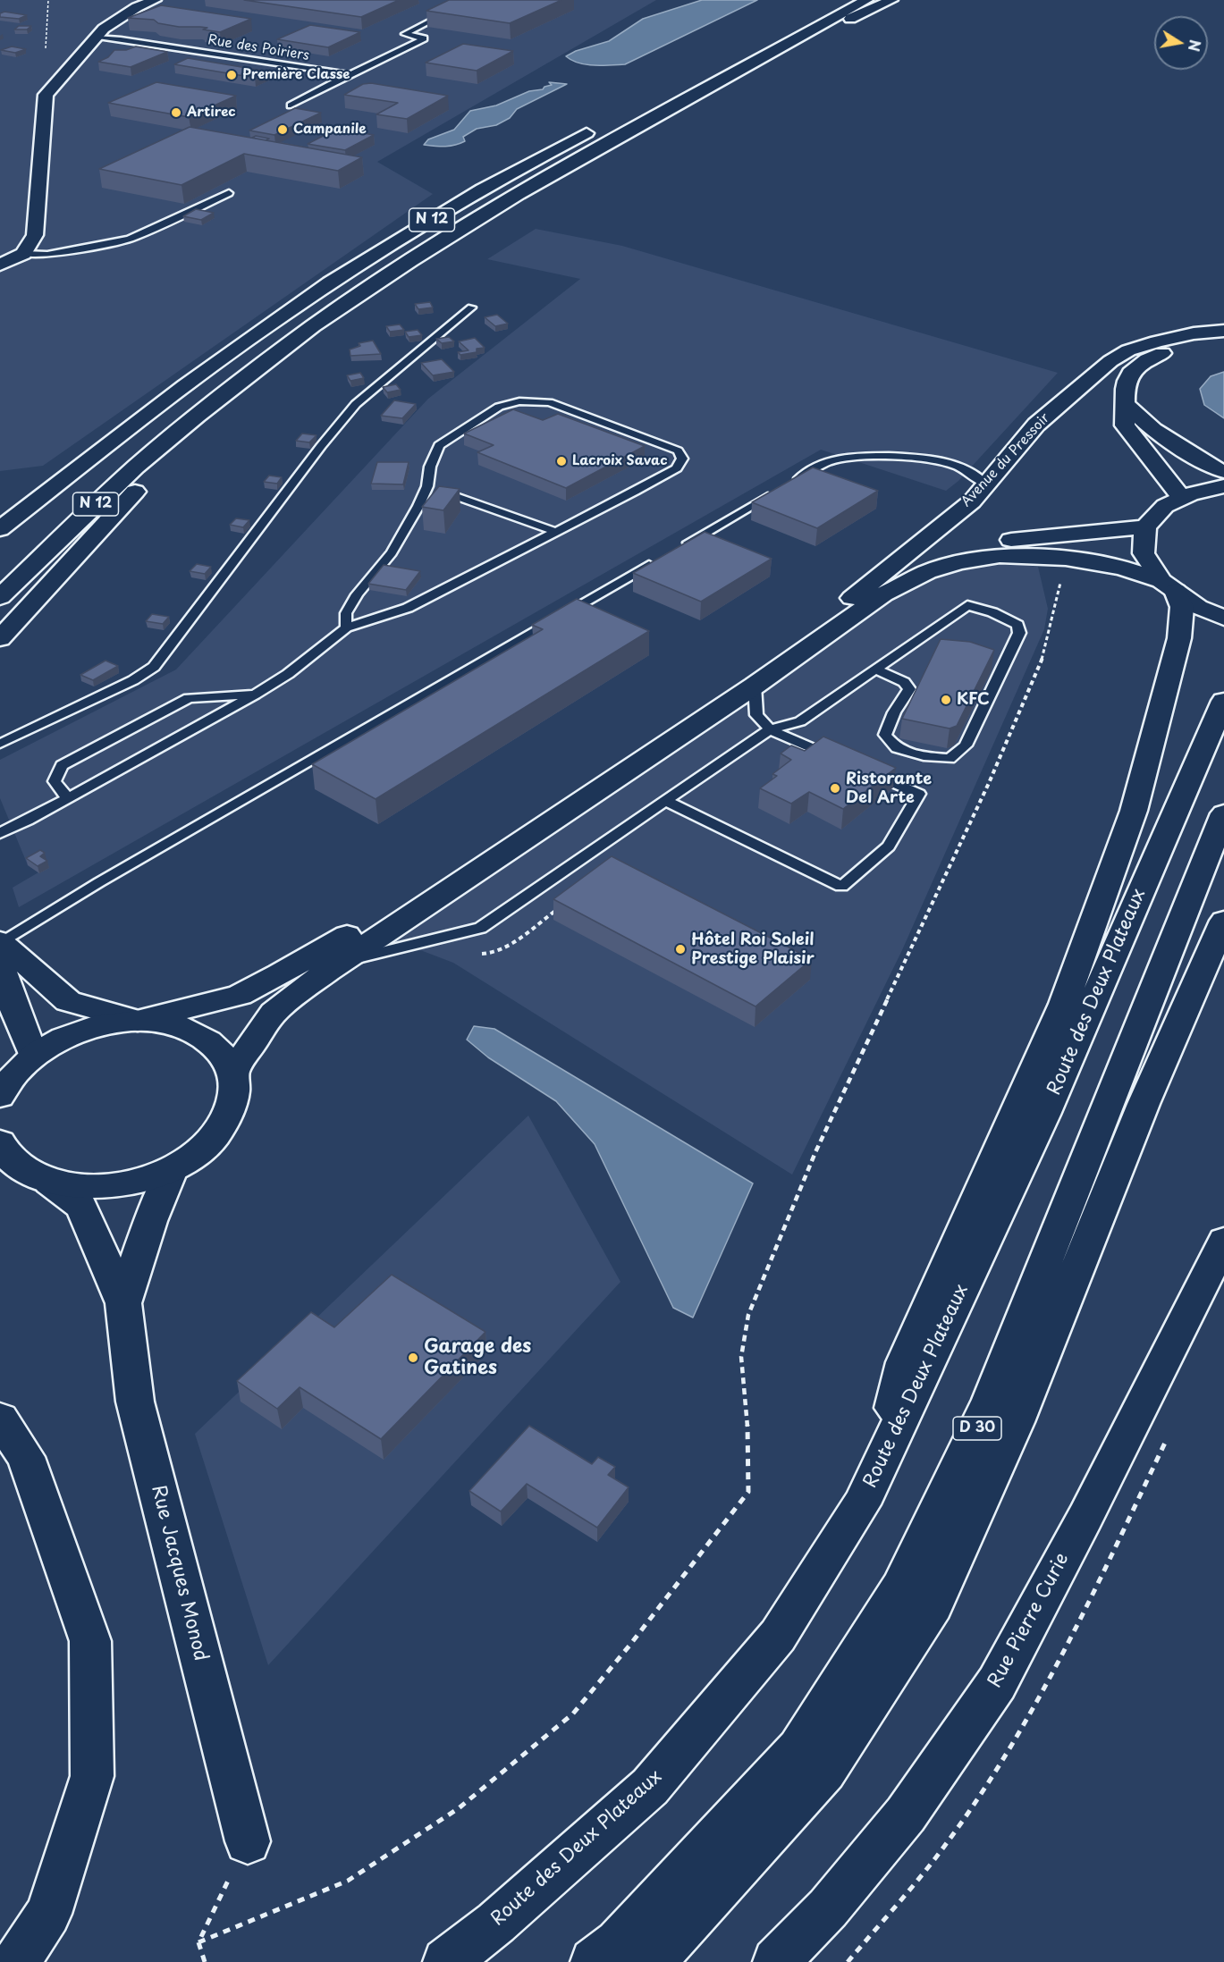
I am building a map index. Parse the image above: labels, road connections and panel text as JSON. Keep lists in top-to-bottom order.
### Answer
{
  "streets": {
    "main road": [
      "N 12",
      "Avenue du Pressoir",
      "Route des Deux Plateaux",
      "D 30",
      "Rue Jacques Monod",
      "Rue Pierre Curie"
    ],
    "lane": ["Rue des Poiriers"]
  },
  "places": [
    "Première Classe",
    "Artirec",
    "Campanile",
    "Lacroix Savac",
    "KFC",
    "Ristorante Del Arte",
    "Hôtel Roi Soleil Prestige Plaisir",
    "Garage des Gatines"
  ],
  "north": "right"
}
